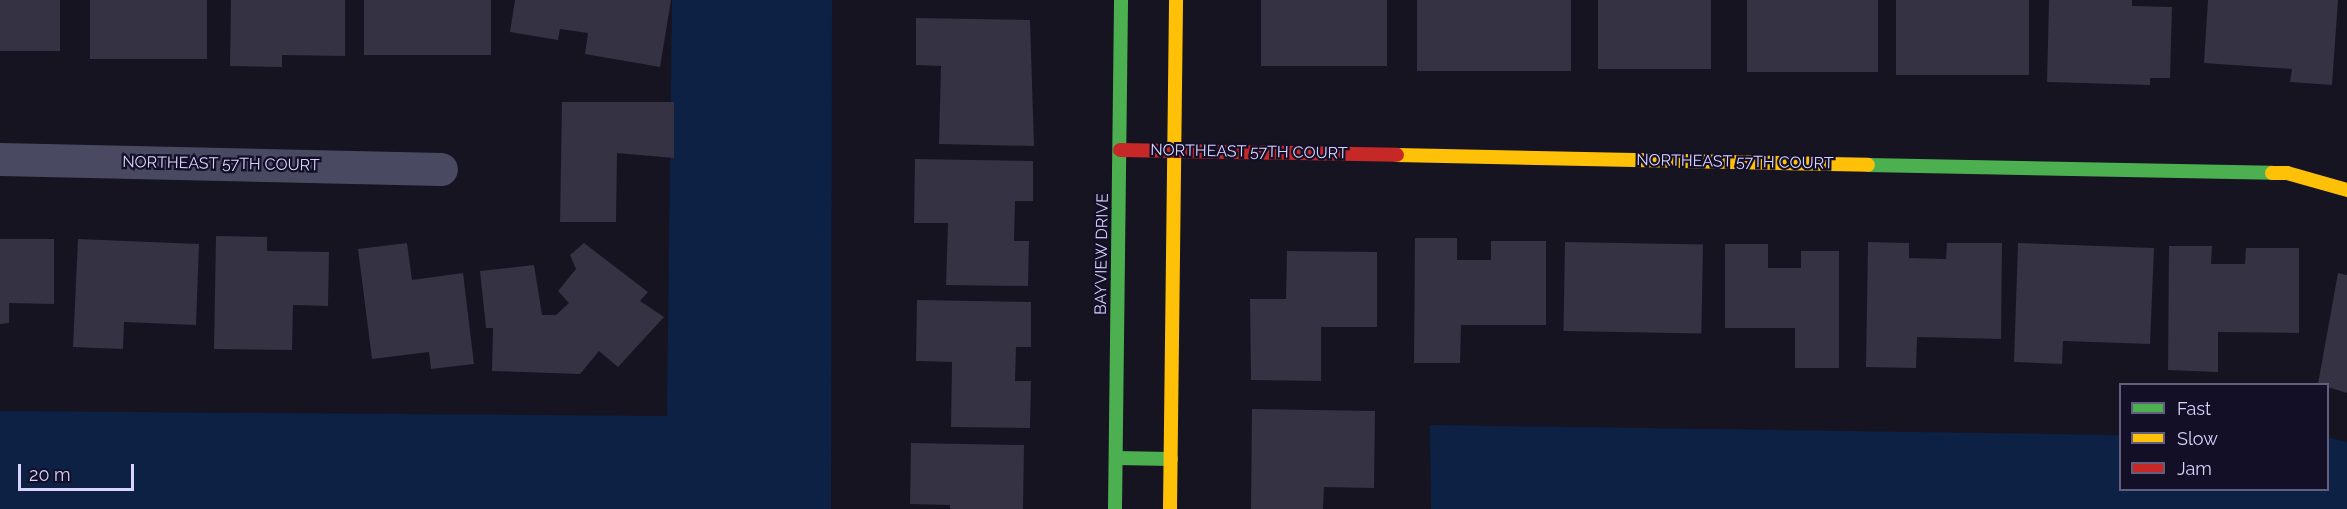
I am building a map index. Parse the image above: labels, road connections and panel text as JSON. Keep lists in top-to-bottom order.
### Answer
{
  "streets": {
    "street": ["NORTHEAST 57TH COURT", "BAYVIEW DRIVE"]
  },
  "crossings": [
    ["NORTHEAST 57TH COURT", "BAYVIEW DRIVE"]
  ],
  "legend": ["Fast", "Slow", "Jam"],
  "scale_bar": "20 m"
}
